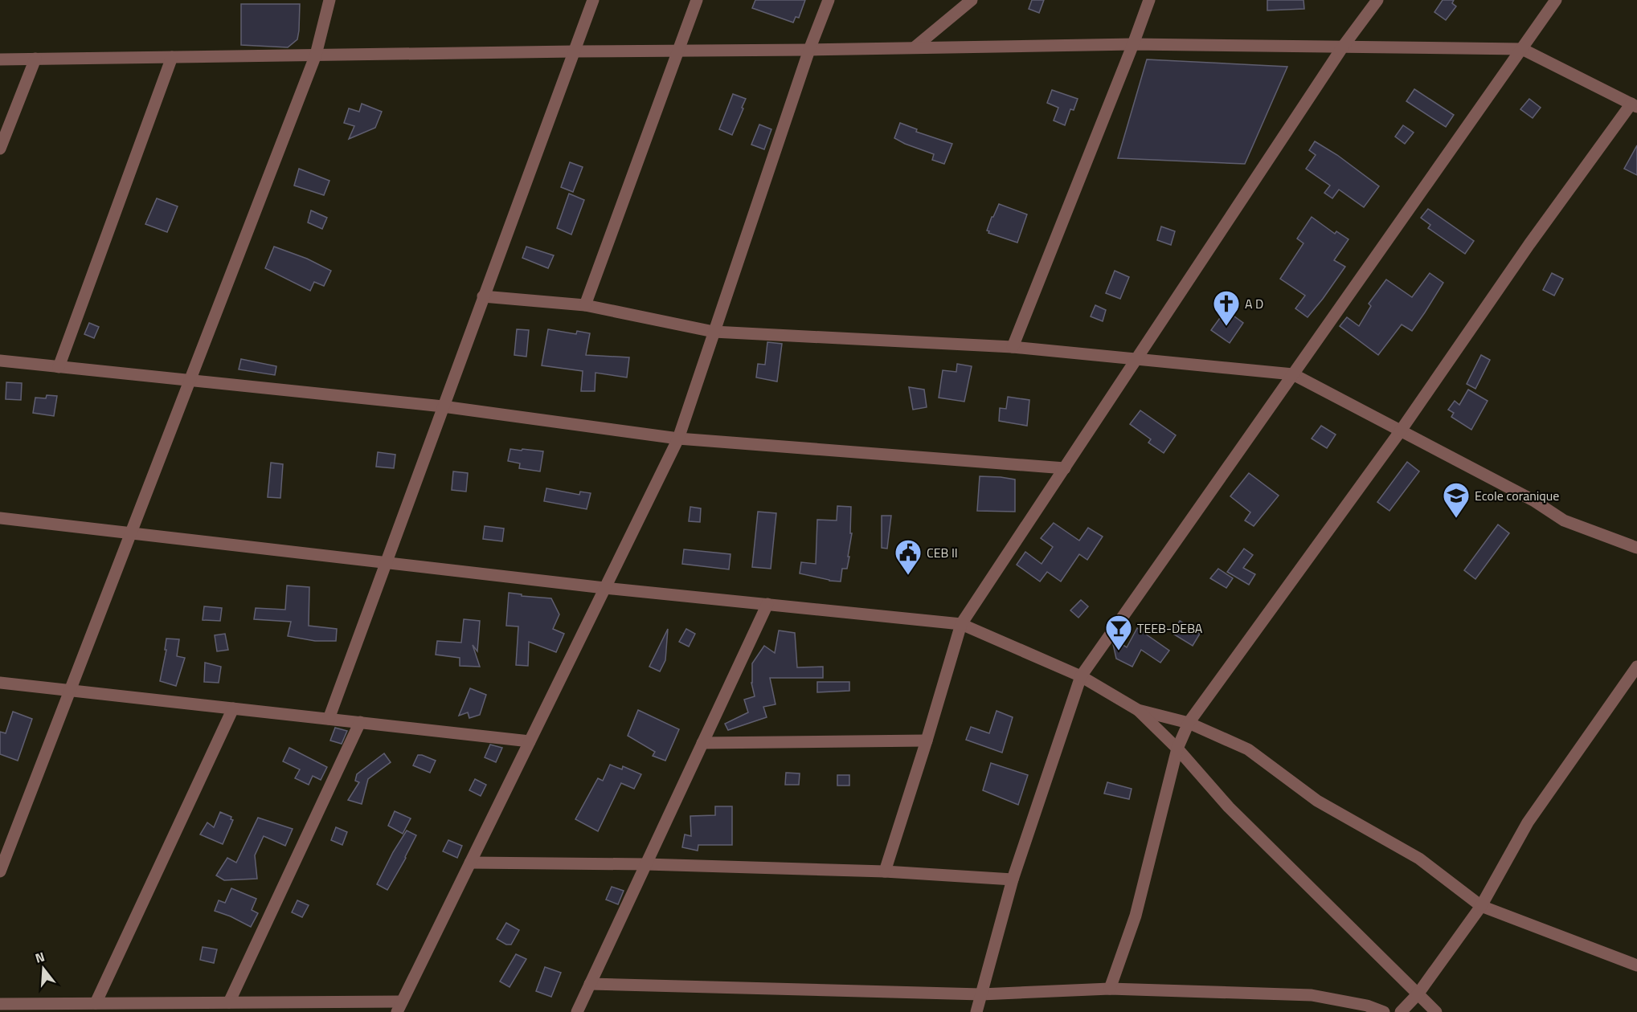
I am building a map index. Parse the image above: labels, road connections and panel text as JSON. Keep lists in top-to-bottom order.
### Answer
{
  "places": {
    "church": ["A D"],
    "school or university": ["Ecole coranique"],
    "public building": ["CEB II"],
    "bar": ["TEEB-DEBA"]
  },
  "north": "top"
}
